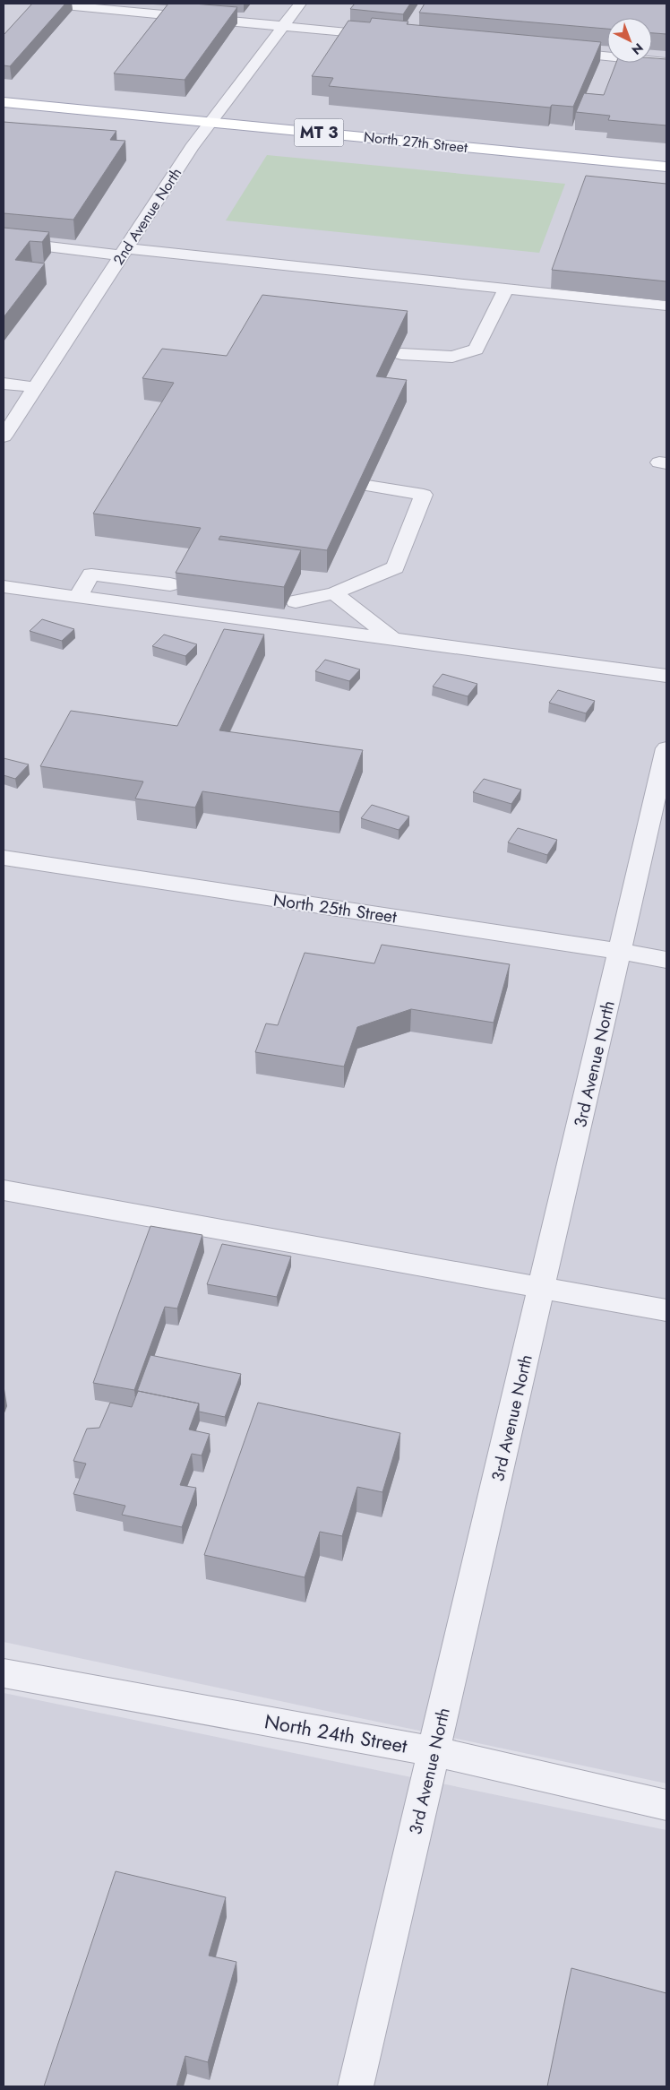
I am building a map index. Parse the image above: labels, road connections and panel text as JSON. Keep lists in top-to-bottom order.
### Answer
{
  "streets": {
    "main road": ["MT 3", "North 27th Street"],
    "street": [
      "2nd Avenue North",
      "North 25th Street",
      "3rd Avenue North",
      "North 24th Street"
    ]
  },
  "crossings": [
    ["North 27th Street", "2nd Avenue North"],
    ["North 25th Street", "3rd Avenue North"],
    ["3rd Avenue North", "North 24th Street"]
  ],
  "north": "bottom right"
}
